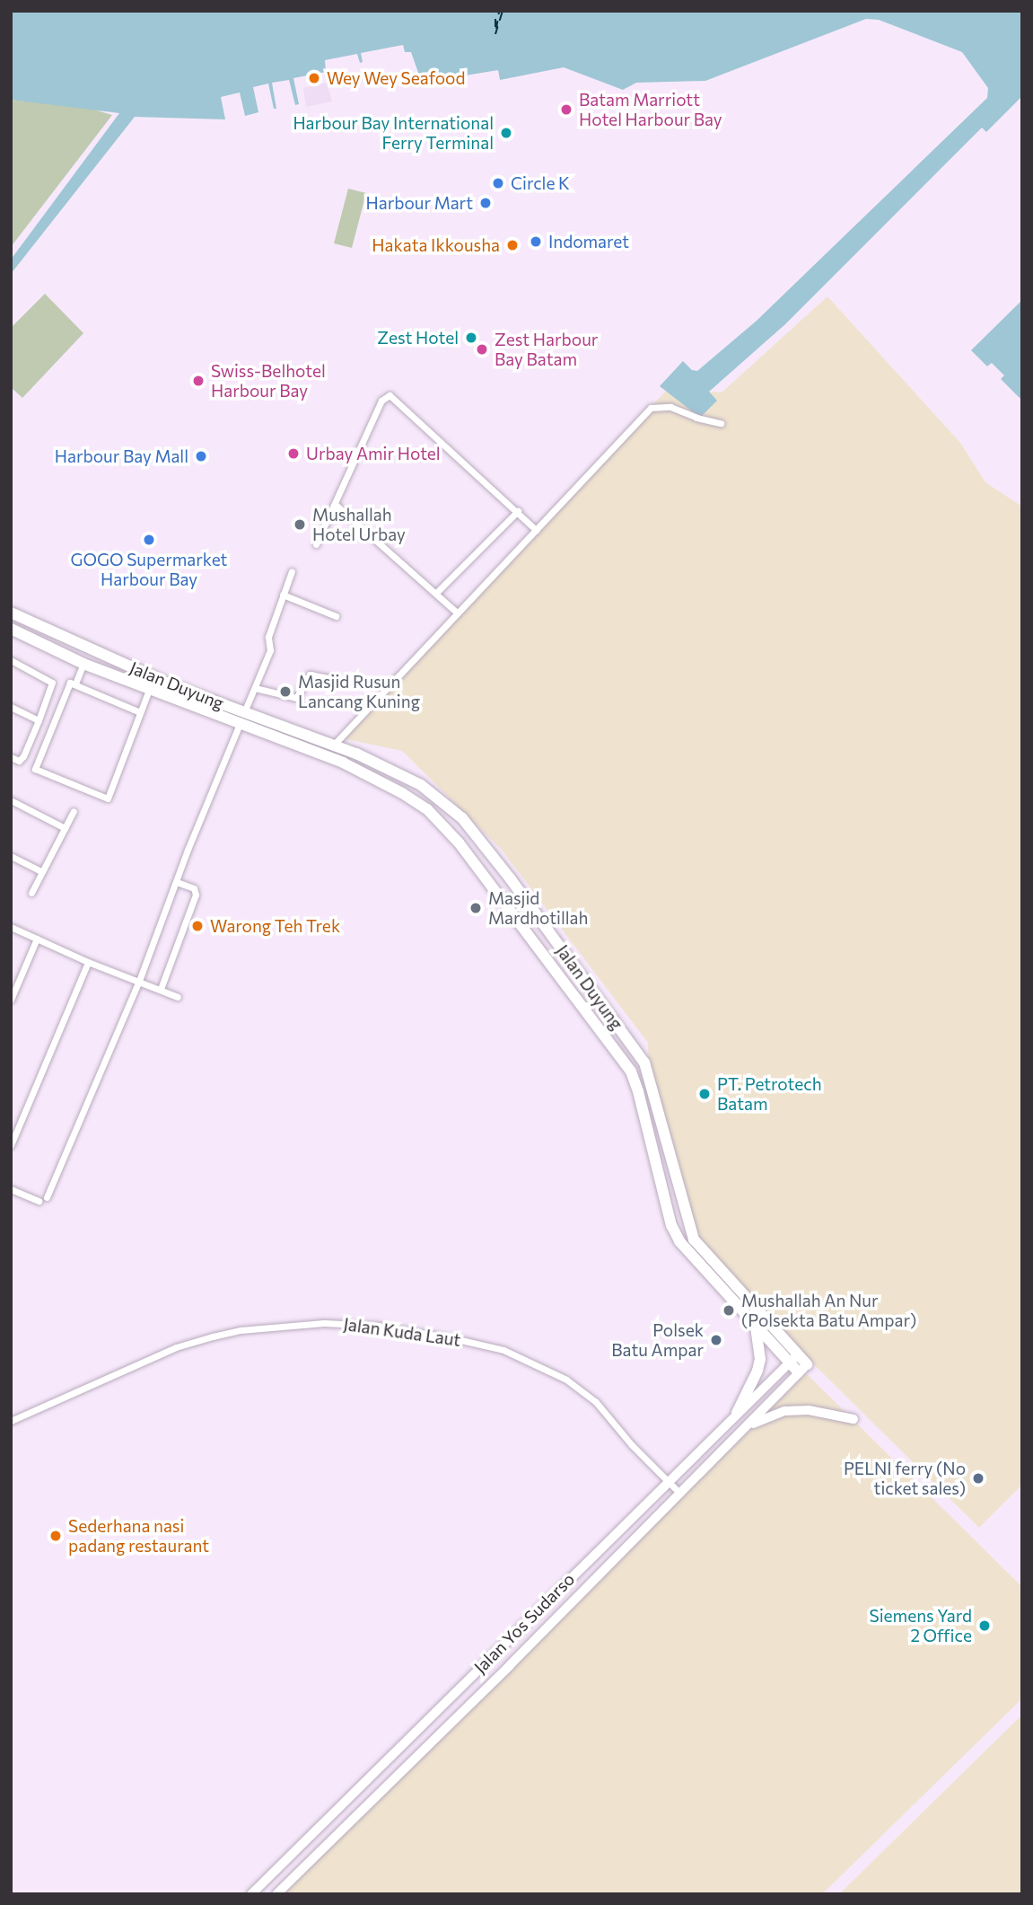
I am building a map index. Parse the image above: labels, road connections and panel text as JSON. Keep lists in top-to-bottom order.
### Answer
{
  "streets": {
    "highway": ["Jalan Duyung"],
    "main road": ["Jalan Yos Sudarso"],
    "street": ["Jalan Kuda Laut"]
  },
  "crossings": [
    ["Jalan Duyung", "Jalan Yos Sudarso"],
    ["Jalan Kuda Laut", "Jalan Yos Sudarso"]
  ],
  "places": [
    "Wey Wey Seafood",
    "Batam Marriott Hotel Harbour Bay",
    "Harbour Bay International Ferry Terminal",
    "Circle K",
    "Harbour Mart",
    "Indomaret",
    "Hakata Ikkousha",
    "Zest Hotel",
    "Zest Harbour Bay Batam",
    "Swiss-Belhotel Harbour Bay",
    "Urbay Amir Hotel",
    "Harbour Bay Mall",
    "Mushallah Hotel Urbay",
    "GOGO Supermarket Harbour Bay",
    "Masjid Rusun Lancang Kuning",
    "Masjid Mardhotillah",
    "Warong Teh Trek",
    "PT. Petrotech Batam",
    "Mushallah An Nur (Polsekta Batu Ampar)",
    "Polsek Batu Ampar",
    "PELNI ferry (No ticket sales)",
    "Sederhana nasi padang restaurant",
    "Siemens Yard 2 Office"
  ]
}
